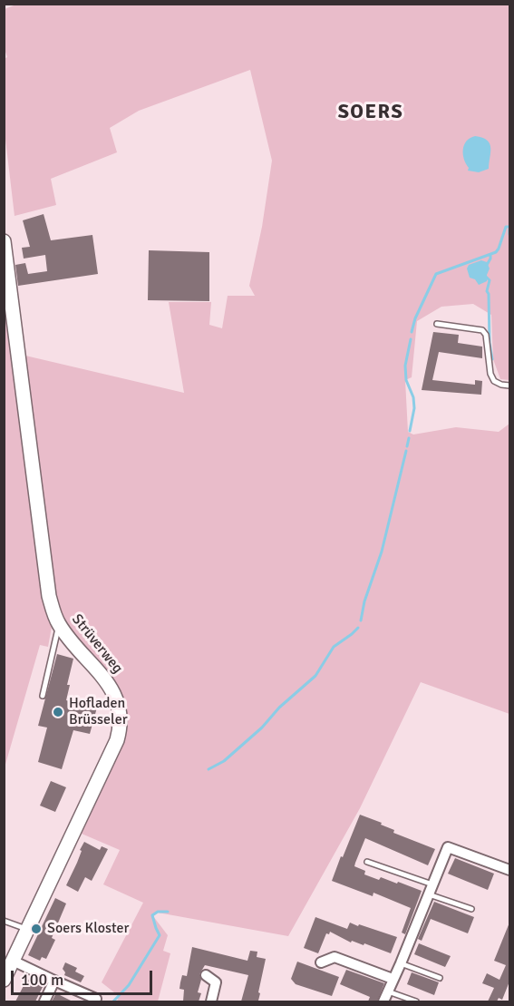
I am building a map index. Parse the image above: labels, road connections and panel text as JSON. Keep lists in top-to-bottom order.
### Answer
{
  "streets": {
    "street": ["Strüverweg"]
  },
  "districts": ["SOERS"],
  "places": ["Hofladen Brüsseler", "Soers Kloster"],
  "scale_bar": "100 m"
}
